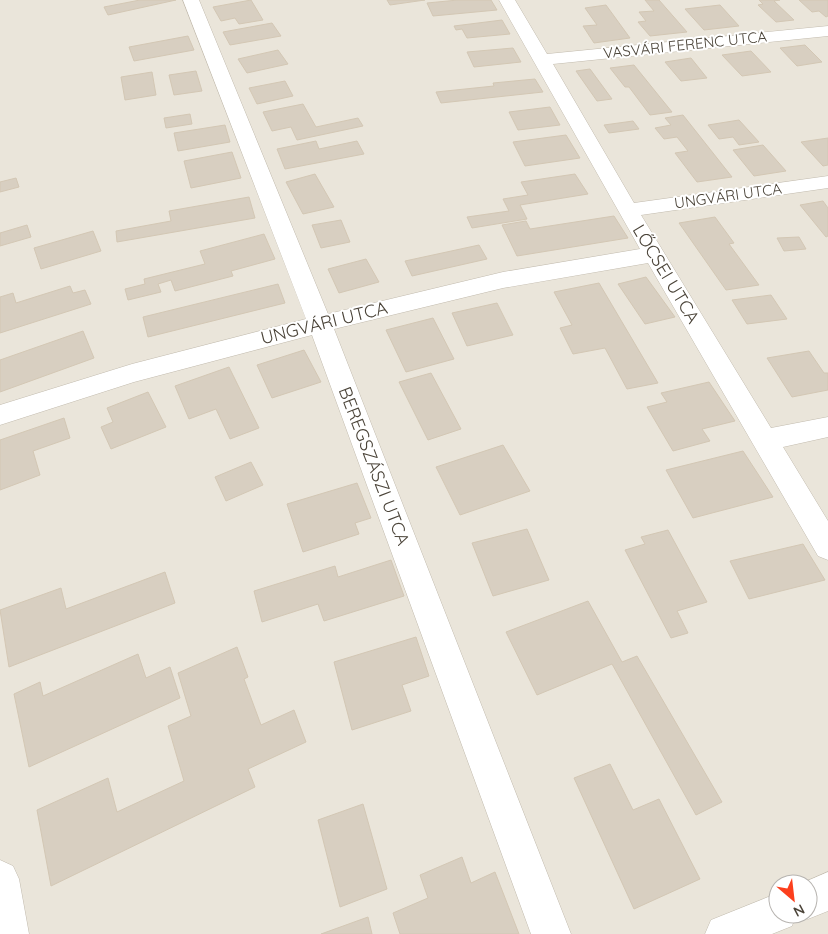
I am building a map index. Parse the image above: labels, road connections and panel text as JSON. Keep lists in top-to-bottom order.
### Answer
{
  "streets": {
    "street": [
      "VASVÁRI FERENC UTCA",
      "UNGVÁRI UTCA",
      "LŐCSEI UTCA",
      "BEREGSZÁSZI UTCA"
    ]
  },
  "crossings": [
    ["VASVÁRI FERENC UTCA", "LŐCSEI UTCA"],
    ["UNGVÁRI UTCA", "LŐCSEI UTCA"],
    ["UNGVÁRI UTCA", "BEREGSZÁSZI UTCA"]
  ],
  "north": "bottom right"
}
